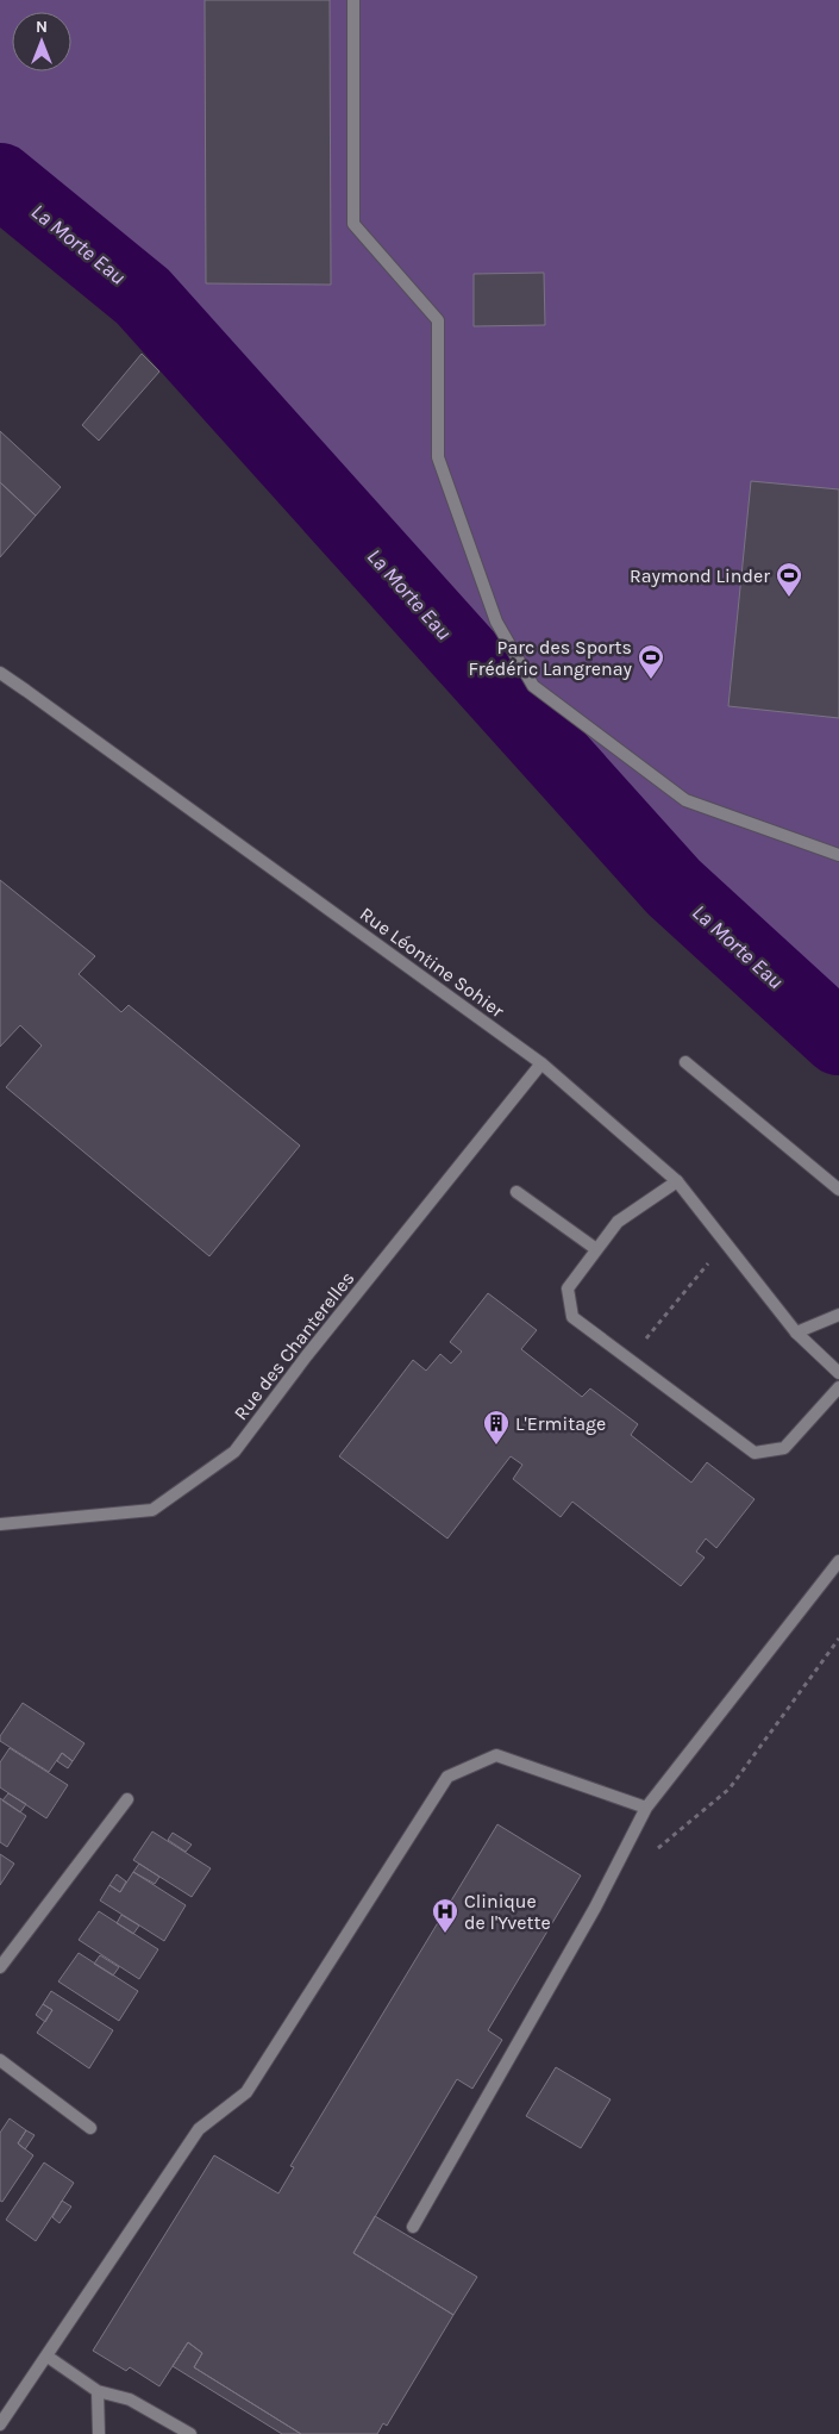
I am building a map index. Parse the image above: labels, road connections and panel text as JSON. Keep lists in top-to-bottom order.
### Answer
{
  "streets": {
    "street": ["Rue Léontine Sohier", "Rue des Chanterelles"]
  },
  "crossings": [
    ["Rue Léontine Sohier", "Rue des Chanterelles"]
  ],
  "water": ["La Morte Eau"],
  "places": {
    "sports": ["Raymond Linder", "Parc des Sports Frédéric Langrenay"],
    "building": ["L'Ermitage"],
    "hospital": ["Clinique de l'Yvette"]
  },
  "north": "top"
}
